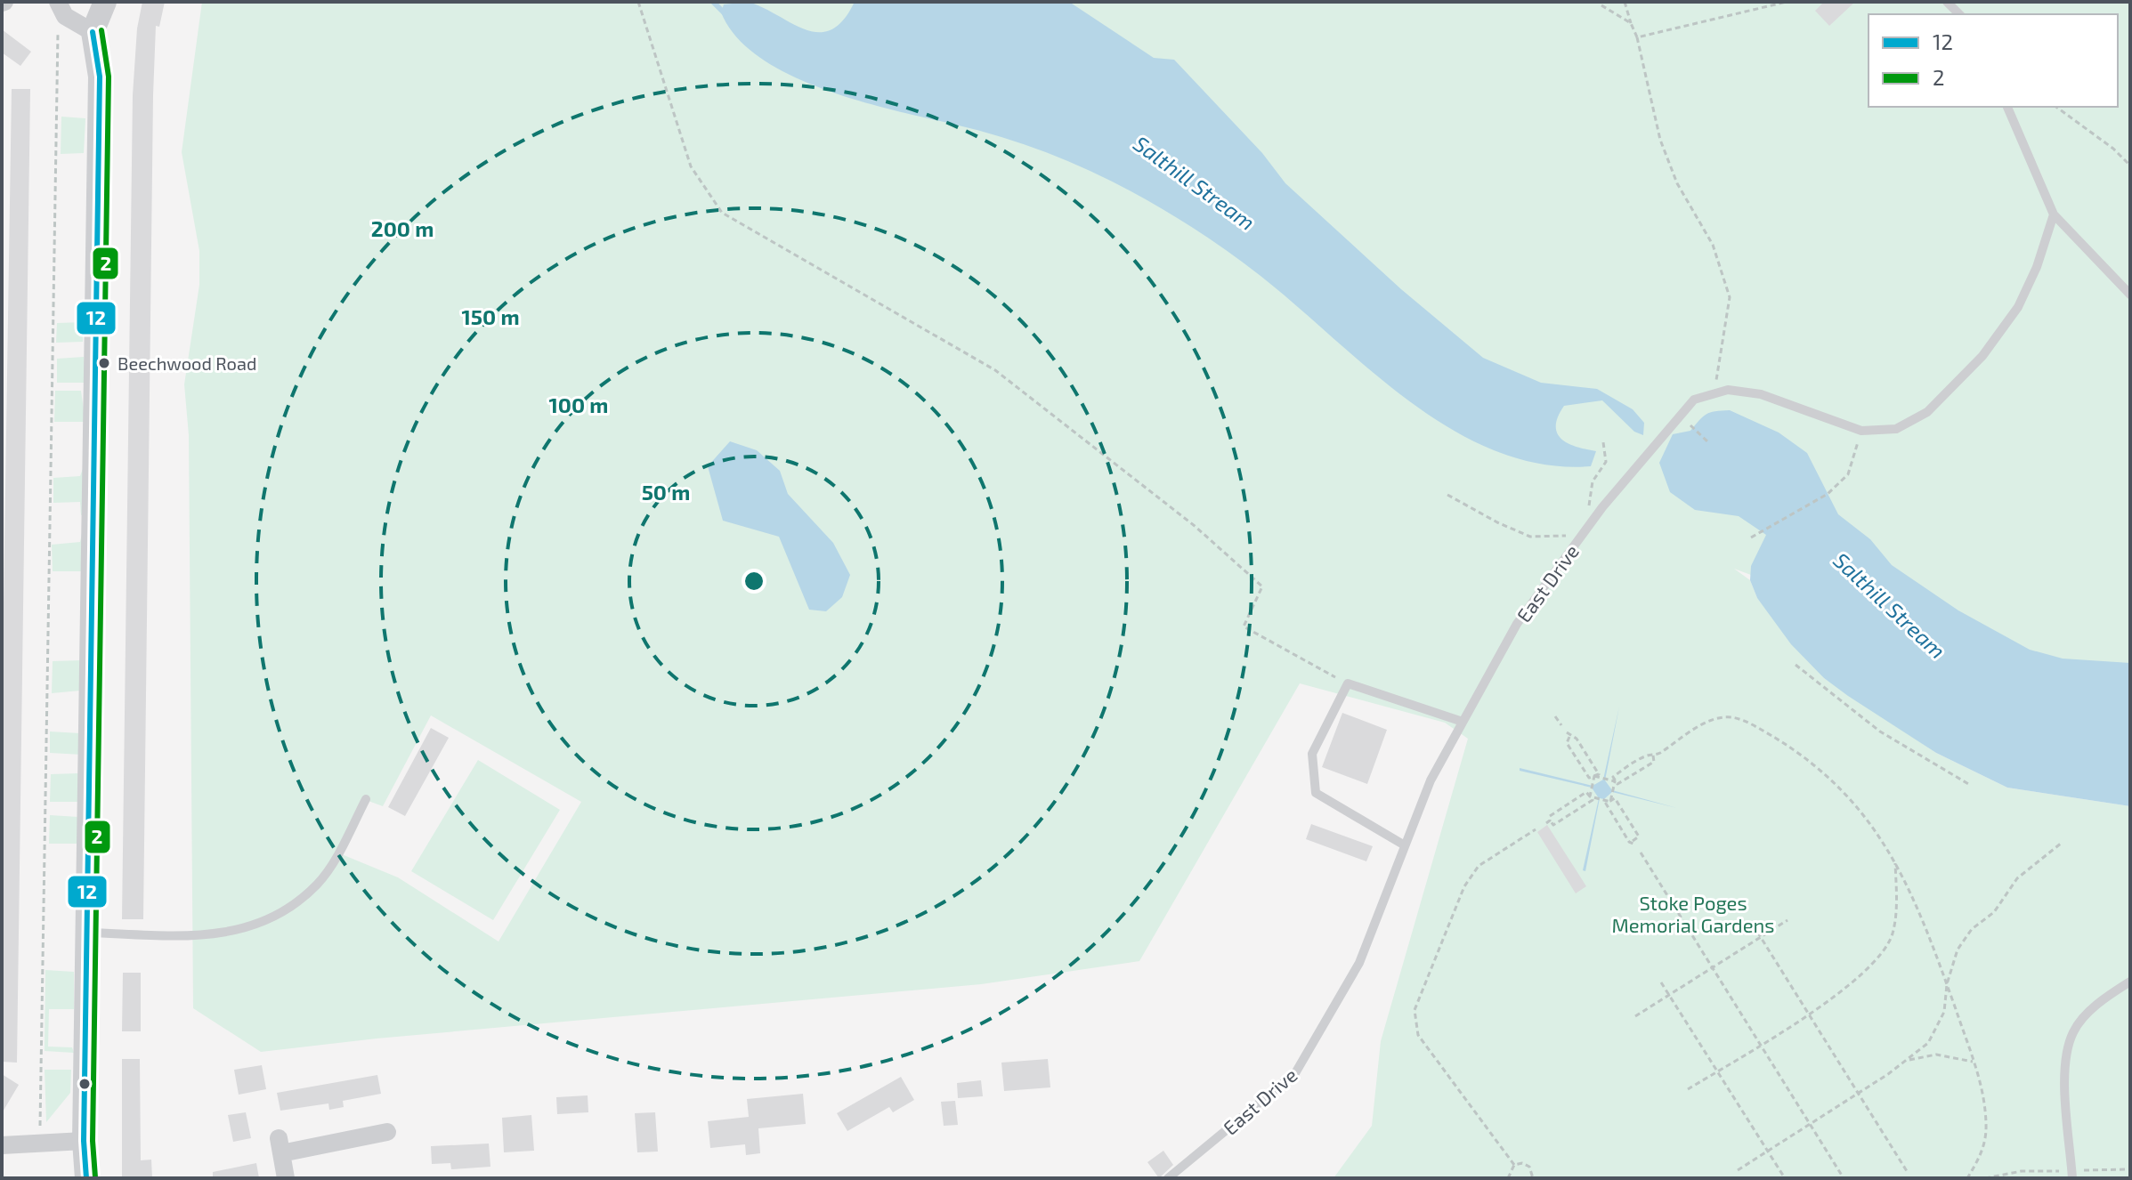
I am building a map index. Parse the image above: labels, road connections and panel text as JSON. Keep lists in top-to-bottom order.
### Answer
{
  "streets": {
    "lane": ["East Drive"]
  },
  "water": ["Salthill Stream"],
  "parks": ["Stoke Poges Memorial Gardens"],
  "places": ["Beechwood Road"],
  "lines": ["transit line 2", "transit line 12"],
  "legend": ["12", "2"],
  "rings": [
    "200 m",
    "150 m",
    "100 m",
    "50 m"
  ]
}
